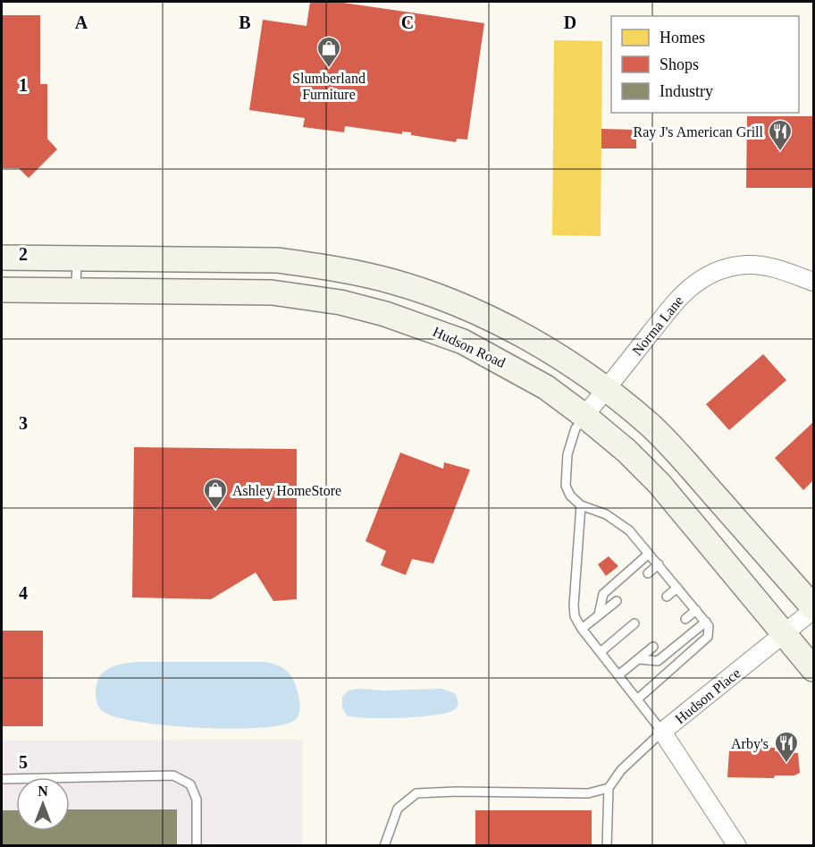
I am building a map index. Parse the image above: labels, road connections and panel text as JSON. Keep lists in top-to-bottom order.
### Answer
{
  "streets": {
    "street": ["Norma Lane", "Hudson Road", "Hudson Place"]
  },
  "crossings": [
    ["Norma Lane", "Hudson Road"],
    ["Hudson Road", "Hudson Place"]
  ],
  "places": {
    "shop": ["Slumberland Furniture", "Ashley HomeStore"],
    "restaurant": ["Ray J's American Grill", "Arby's"]
  },
  "legend": ["Homes", "Shops", "Industry"],
  "north": "top",
  "grid": {
    "columns": [
      "A",
      "B",
      "C",
      "D"
    ],
    "rows": [
      "1",
      "2",
      "3",
      "4",
      "5"
    ]
  }
}
